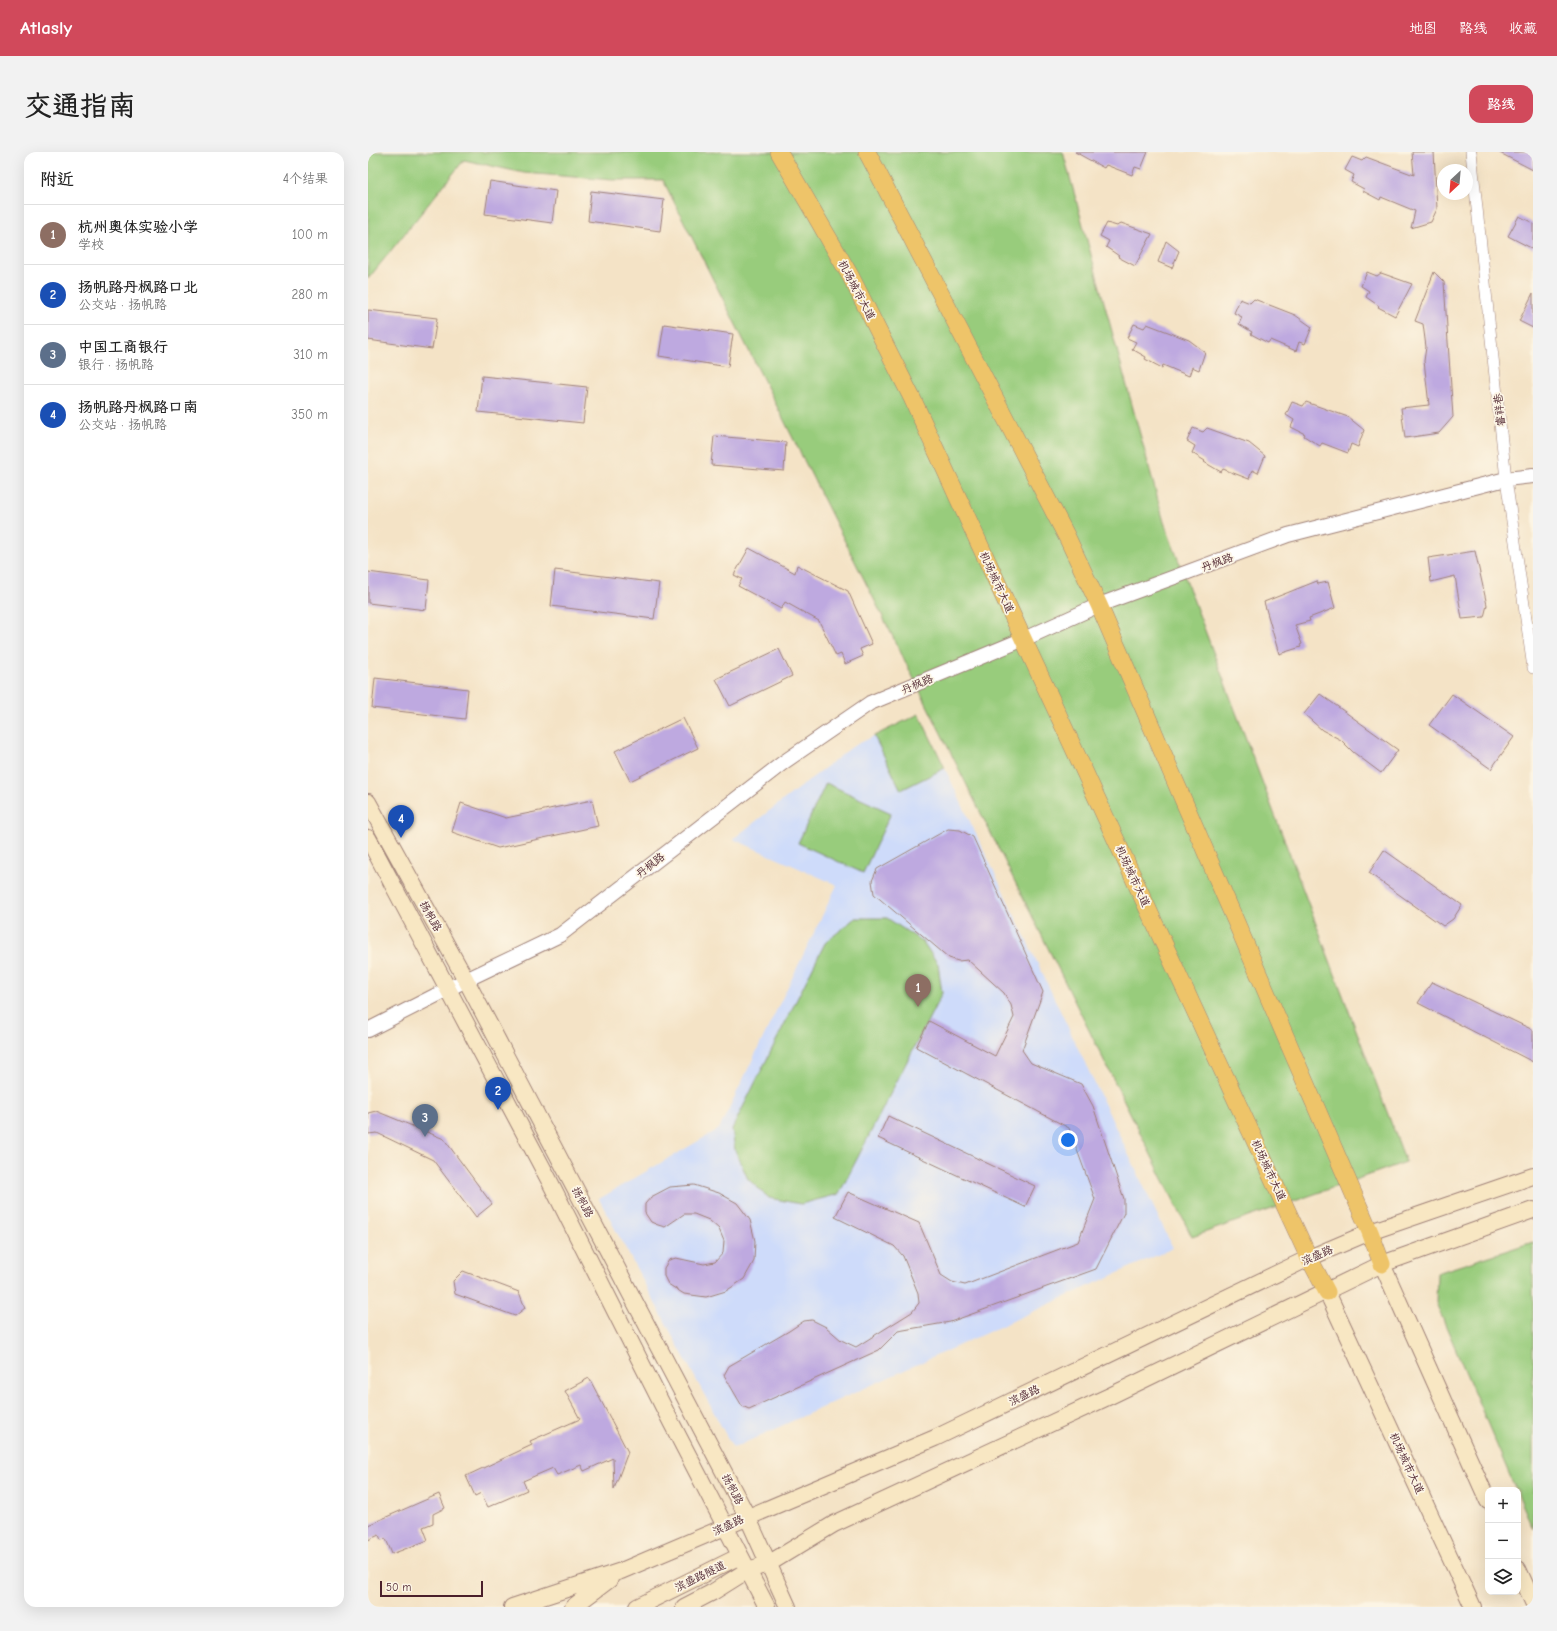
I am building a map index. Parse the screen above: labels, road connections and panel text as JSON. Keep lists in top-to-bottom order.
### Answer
{
  "streets": {
    "main road": [
      "机场城市大道",
      "扬帆路",
      "滨盛路",
      "滨盛路隧道"
    ],
    "street": ["睿祥巷", "丹枫路"]
  },
  "crossings": [
    ["机场城市大道", "丹枫路"],
    ["机场城市大道", "滨盛路"],
    ["睿祥巷", "丹枫路"],
    ["丹枫路", "扬帆路"],
    ["扬帆路", "滨盛路"]
  ],
  "scale_bar": "50 m",
  "north": "bottom left",
  "page": {
    "header": "Atlasly",
    "nav": ["地图", "路线", "收藏"],
    "buttons": "路线",
    "title": "交通指南",
    "heading": ["附近", "4个结果"],
    "list": [
      {
        "mark": "1",
        "name": "杭州奥体实验小学",
        "note": "学校",
        "value": "100 m"
      },
      {
        "mark": "2",
        "name": "扬帆路丹枫路口北",
        "note": "公交站 · 扬帆路",
        "value": "280 m"
      },
      {
        "mark": "3",
        "name": "中国工商银行",
        "note": "银行 · 扬帆路",
        "value": "310 m"
      },
      {
        "mark": "4",
        "name": "扬帆路丹枫路口南",
        "note": "公交站 · 扬帆路",
        "value": "350 m"
      }
    ],
    "pins": [
      "4",
      "1",
      "2",
      "3"
    ],
    "map_buttons": ["+", "−"],
    "scale": "50 m"
  }
}
